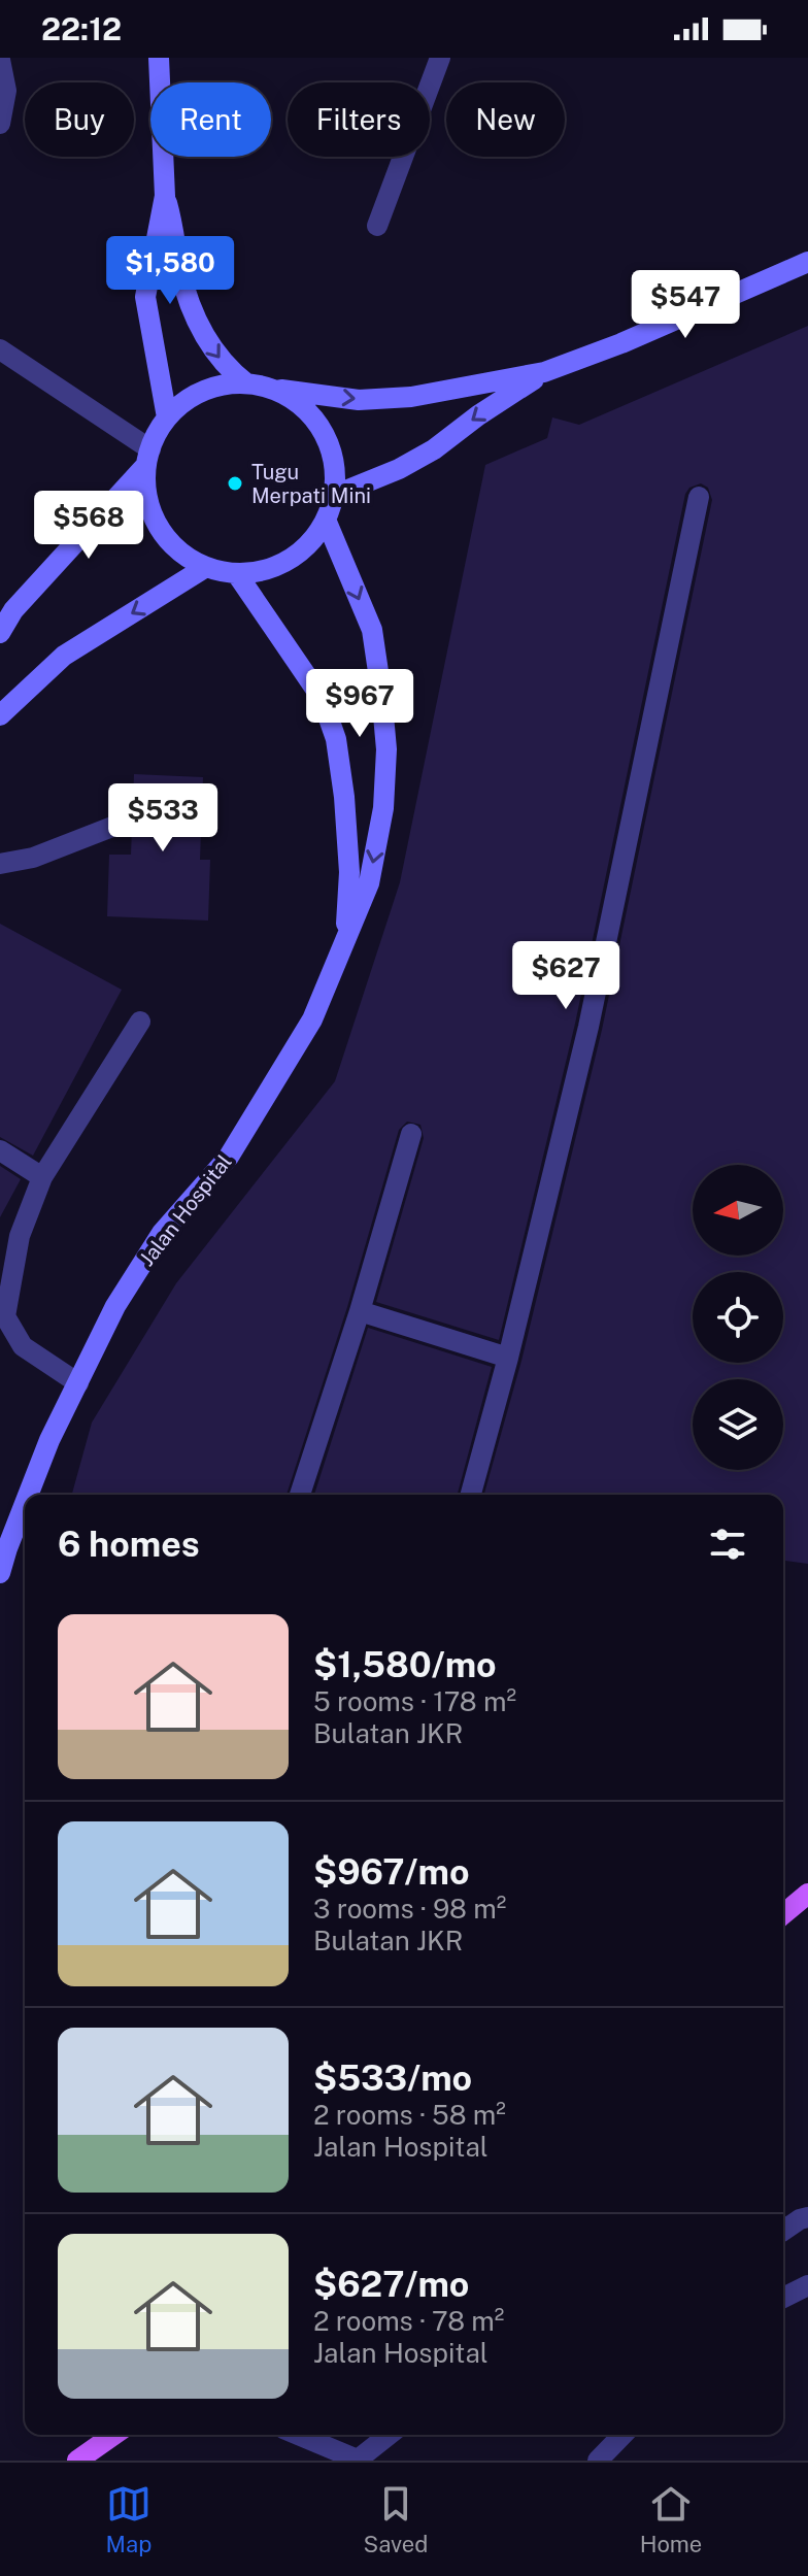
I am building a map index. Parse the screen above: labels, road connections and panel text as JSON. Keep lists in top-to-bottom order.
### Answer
{
  "streets": {
    "main road": ["Jalan Hospital"]
  },
  "places": ["Tugu Merpati Mini"],
  "north": "left",
  "page": {
    "status": "22:12",
    "chip": [
      "Buy",
      "Rent",
      "Filters",
      "New"
    ],
    "price": [
      "$1,580",
      "$547",
      "$568",
      "$967",
      "$533",
      "$627"
    ],
    "heading": "6 homes",
    "list": [
      {
        "name": "$1,580/mo",
        "note": "5 rooms · 178 m² · Bulatan JKR"
      },
      {
        "name": "$967/mo",
        "note": "3 rooms · 98 m² · Bulatan JKR"
      },
      {
        "name": "$533/mo",
        "note": "2 rooms · 58 m² · Jalan Hospital"
      },
      {
        "name": "$627/mo",
        "note": "2 rooms · 78 m² · Jalan Hospital"
      }
    ],
    "tabs": ["Map", "Saved", "Home"]
  }
}
